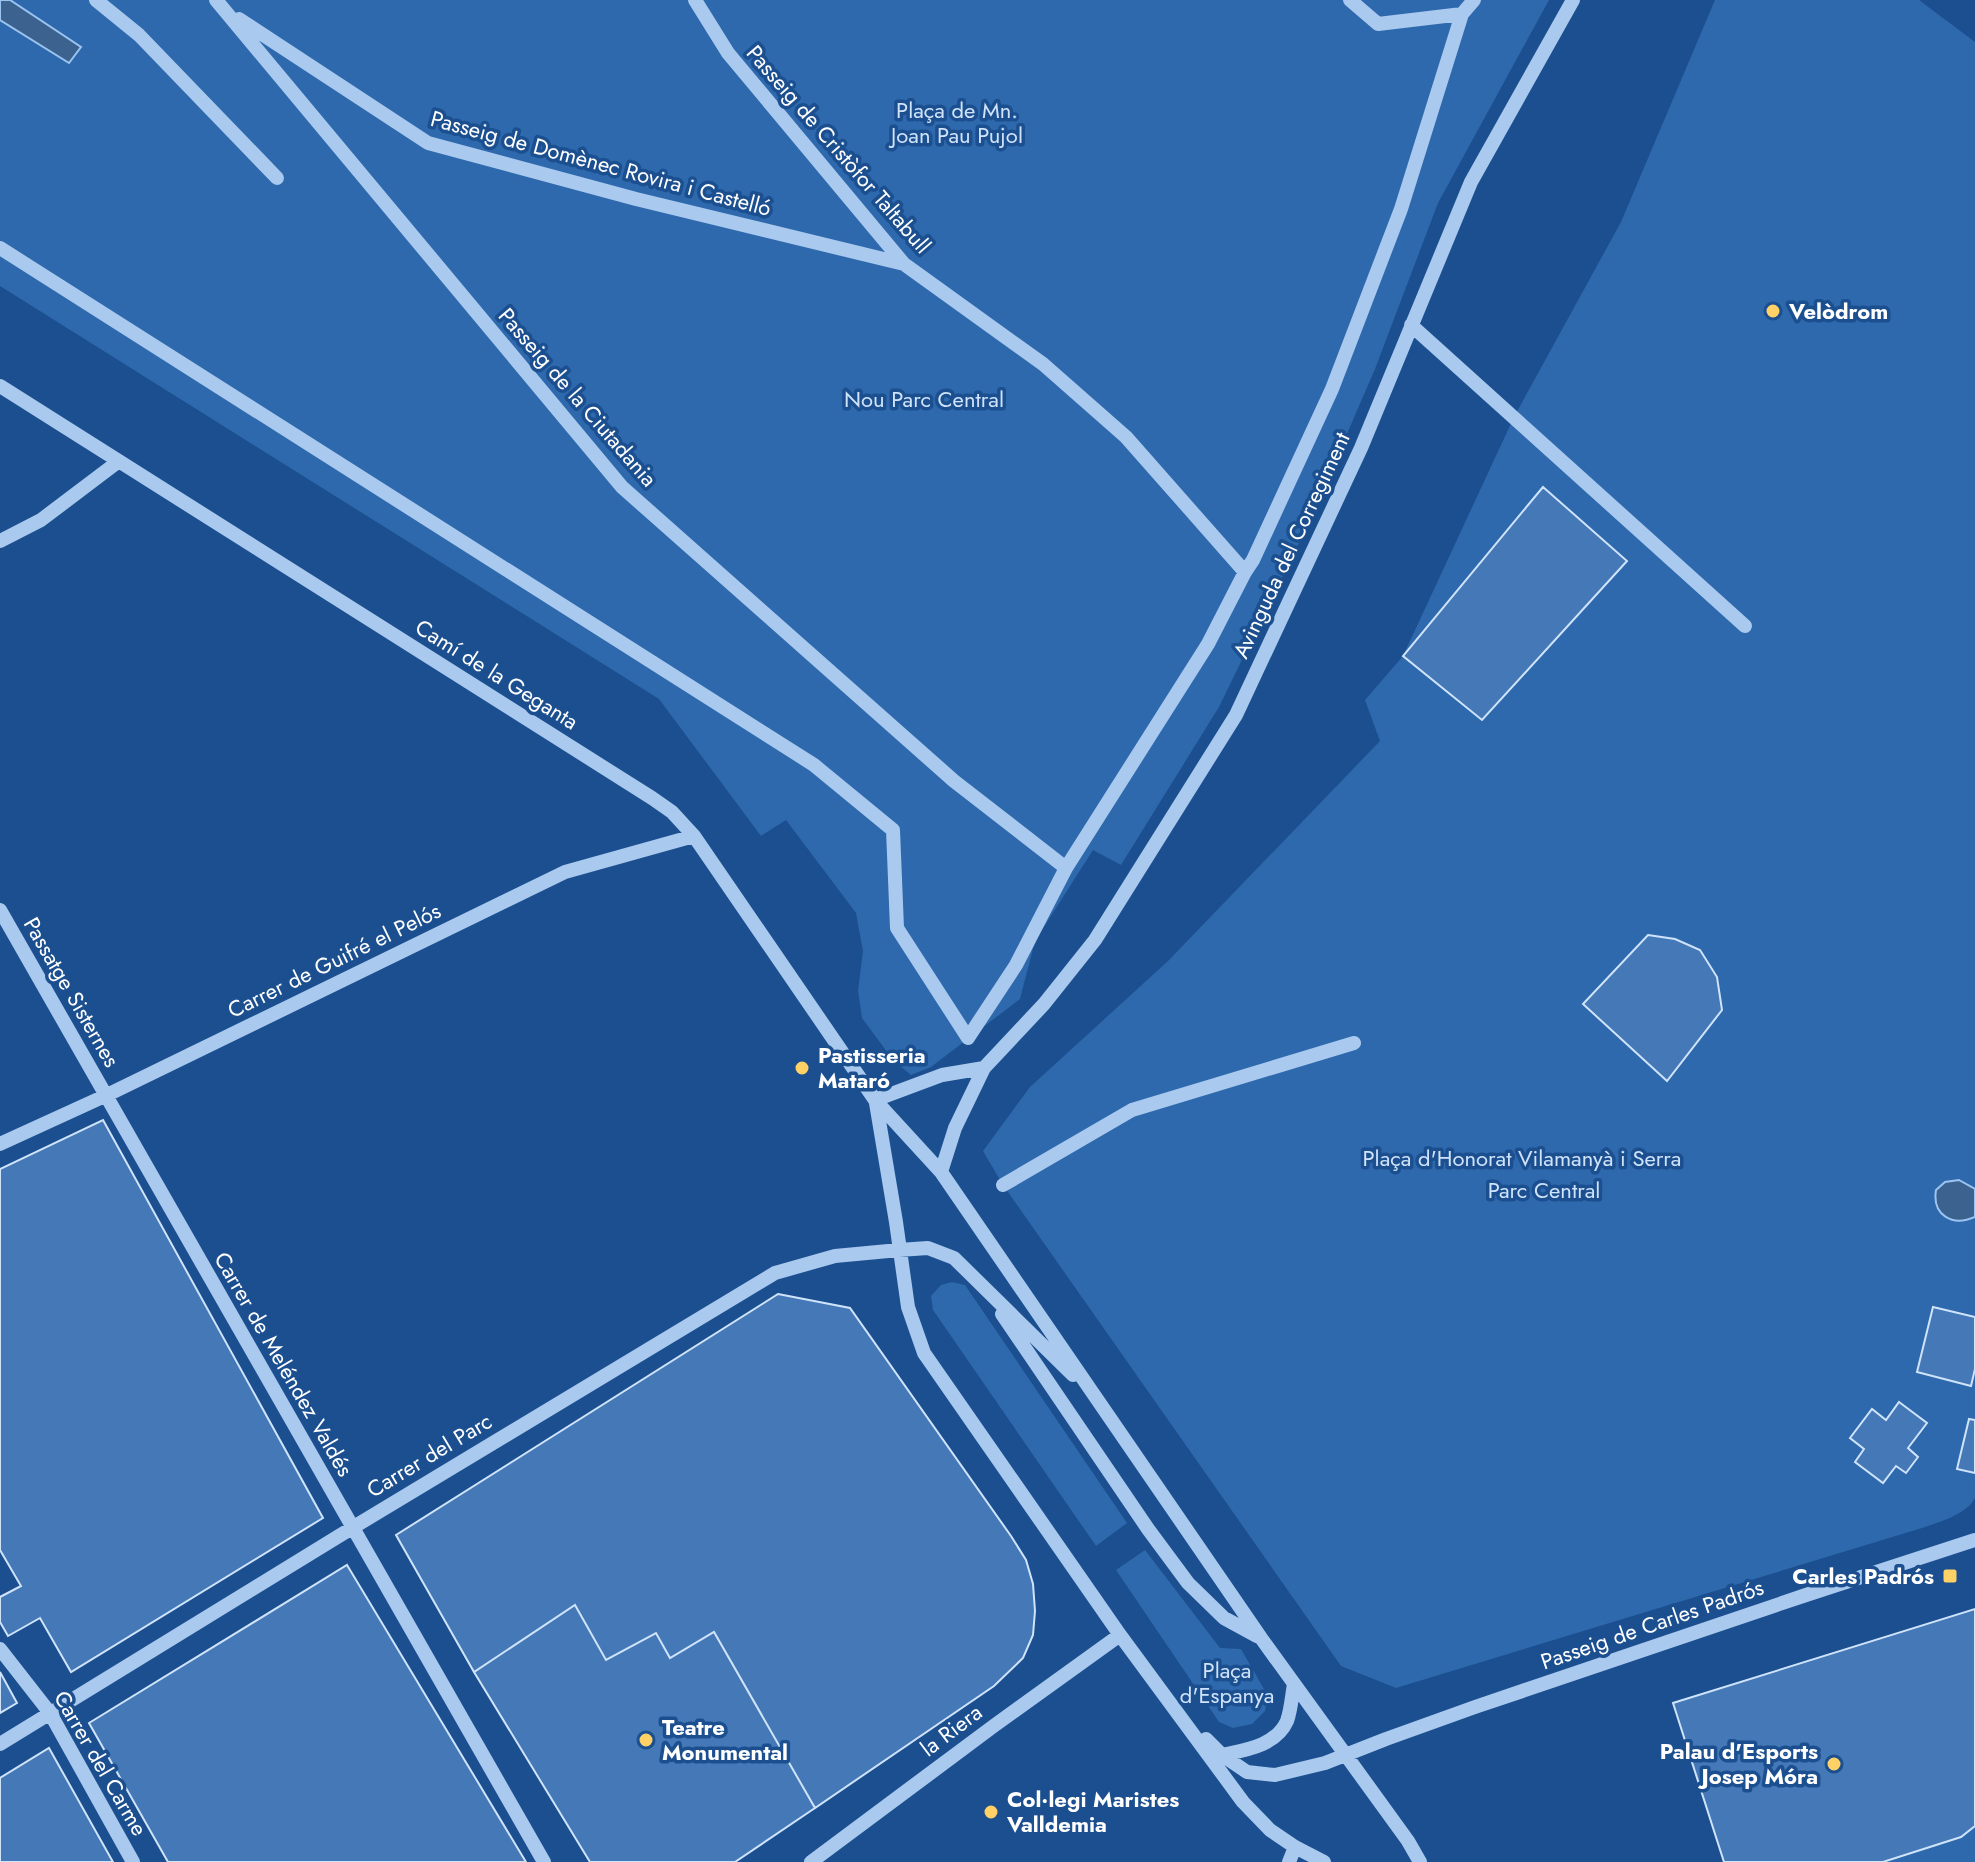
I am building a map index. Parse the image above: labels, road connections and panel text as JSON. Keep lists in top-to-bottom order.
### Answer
{
  "streets": {
    "street": [
      "Passeig de Cristòfor Taltabull",
      "Passeig de Domènec Rovira i Castelló",
      "Passeig de la Ciutadania",
      "Avinguda del Corregiment",
      "Camí de la Geganta",
      "Carrer de Guifré el Pelós",
      "Passatge Sisternes",
      "Carrer de Meléndez Valdés",
      "Carrer del Parc",
      "Passeig de Carles Padrós",
      "la Riera",
      "Carrer del Carme"
    ]
  },
  "crossings": [
    ["Passeig de Cristòfor Taltabull", "Passeig de Domènec Rovira i Castelló"],
    ["Passeig de Domènec Rovira i Castelló", "Passeig de la Ciutadania"],
    ["Camí de la Geganta", "Carrer de Guifré el Pelós"],
    ["Carrer de Guifré el Pelós", "Passatge Sisternes"],
    ["Carrer de Guifré el Pelós", "Carrer de Meléndez Valdés"],
    ["Passatge Sisternes", "Carrer de Meléndez Valdés"],
    ["Carrer de Meléndez Valdés", "Carrer del Parc"],
    ["Carrer del Parc", "Carrer del Carme"]
  ],
  "parks": [
    "Plaça de Mn. Joan Pau Pujol",
    "Nou Parc Central",
    "Plaça d'Honorat Vilamanyà i Serra",
    "Parc Central",
    "Plaça d'Espanya"
  ],
  "places": {
    "other": [
      "Velòdrom",
      "Pastisseria Mataró",
      "Teatre Monumental",
      "Palau d'Esports Josep Móra",
      "Col·legi Maristes Valldemia"
    ],
    "transit": ["Carles Padrós"]
  }
}
